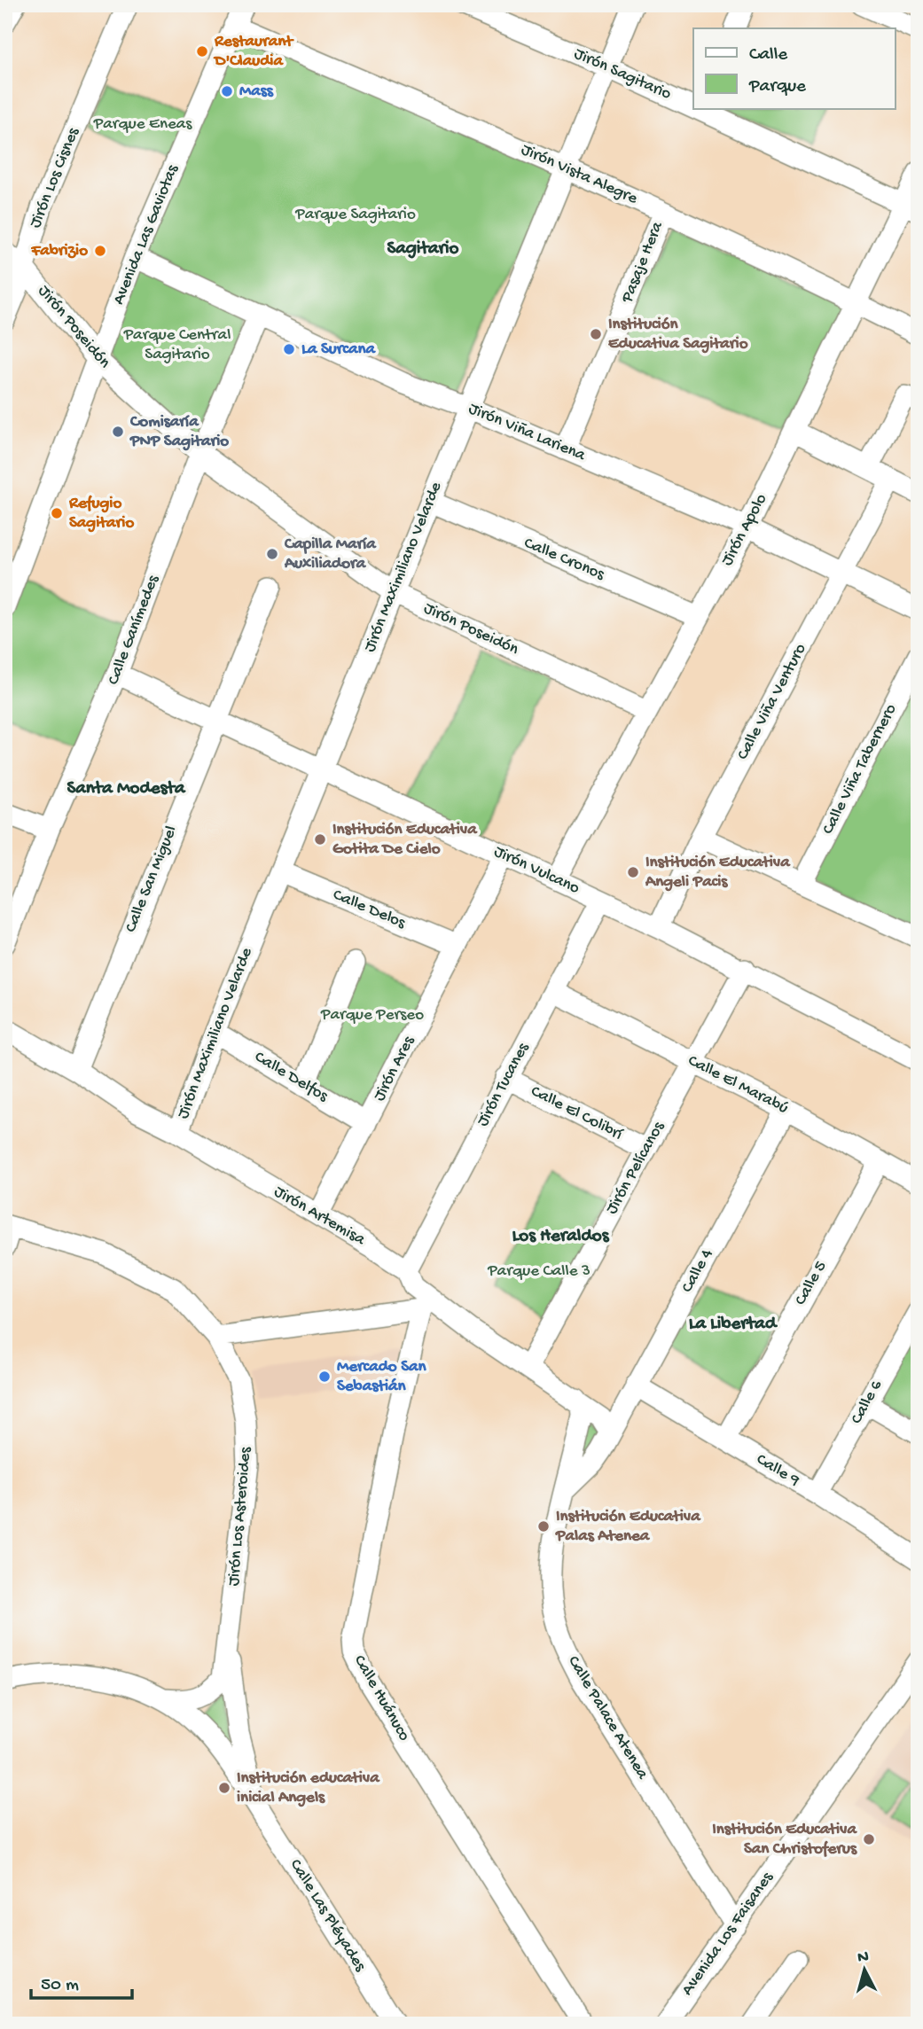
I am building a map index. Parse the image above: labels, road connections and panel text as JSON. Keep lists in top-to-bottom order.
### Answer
{
  "streets": {
    "street": [
      "Jirón Sagitario",
      "Jirón Vista Alegre",
      "Jirón Los Cisnes",
      "Avenida Las Gaviotas",
      "Pasaje Hera",
      "Jirón Poseidón",
      "Jirón Viña Lariena",
      "Jirón Apolo",
      "Calle Cronos",
      "Jirón Maximiliano Velarde",
      "Calle Ganímedes",
      "Calle Viña Venturo",
      "Calle Viña Tabernero",
      "Jirón Vulcano",
      "Calle San Miguel",
      "Calle Delos",
      "Jirón Ares",
      "Calle Delfos",
      "Jirón Tucanes",
      "Calle El Marabú",
      "Calle El Colibrí",
      "Jirón Pelícanos",
      "Jirón Artemisa",
      "Calle 4",
      "Calle 5",
      "Calle 6",
      "Calle 9",
      "Jirón Los Asteroides",
      "Calle Huánuco",
      "Calle Palace Atenea",
      "Calle Las Pléyades",
      "Avenida Los Faisanes"
    ]
  },
  "crossings": [
    ["Jirón Sagitario", "Jirón Apolo"],
    ["Jirón Sagitario", "Jirón Maximiliano Velarde"],
    ["Jirón Vista Alegre", "Avenida Las Gaviotas"],
    ["Jirón Vista Alegre", "Pasaje Hera"],
    ["Jirón Vista Alegre", "Jirón Apolo"],
    ["Jirón Vista Alegre", "Jirón Maximiliano Velarde"],
    ["Jirón Los Cisnes", "Jirón Poseidón"],
    ["Avenida Las Gaviotas", "Jirón Poseidón"],
    ["Avenida Las Gaviotas", "Jirón Viña Lariena"],
    ["Pasaje Hera", "Jirón Viña Lariena"],
    ["Jirón Poseidón", "Jirón Apolo"],
    ["Jirón Poseidón", "Jirón Maximiliano Velarde"],
    ["Jirón Poseidón", "Calle Ganímedes"],
    ["Jirón Viña Lariena", "Jirón Apolo"],
    ["Jirón Viña Lariena", "Jirón Maximiliano Velarde"],
    ["Jirón Viña Lariena", "Calle Ganímedes"],
    ["Jirón Viña Lariena", "Calle Viña Venturo"],
    ["Jirón Apolo", "Calle Cronos"],
    ["Jirón Apolo", "Jirón Vulcano"],
    ["Calle Cronos", "Jirón Maximiliano Velarde"],
    ["Jirón Maximiliano Velarde", "Jirón Vulcano"],
    ["Jirón Maximiliano Velarde", "Calle Delos"],
    ["Jirón Maximiliano Velarde", "Calle Delfos"],
    ["Jirón Maximiliano Velarde", "Jirón Artemisa"],
    ["Calle Ganímedes", "Jirón Vulcano"],
    ["Calle Viña Venturo", "Jirón Vulcano"],
    ["Jirón Vulcano", "Calle San Miguel"],
    ["Jirón Vulcano", "Jirón Ares"],
    ["Jirón Vulcano", "Jirón Tucanes"],
    ["Jirón Vulcano", "Jirón Pelícanos"],
    ["Calle San Miguel", "Jirón Artemisa"],
    ["Calle Delos", "Jirón Ares"],
    ["Jirón Ares", "Calle Delfos"],
    ["Jirón Ares", "Jirón Artemisa"],
    ["Jirón Tucanes", "Calle El Marabú"],
    ["Jirón Tucanes", "Calle El Colibrí"],
    ["Jirón Tucanes", "Jirón Artemisa"],
    ["Calle El Marabú", "Jirón Pelícanos"],
    ["Calle El Marabú", "Calle 4"],
    ["Calle El Marabú", "Calle 5"],
    ["Calle El Colibrí", "Jirón Pelícanos"],
    ["Jirón Pelícanos", "Jirón Artemisa"],
    ["Jirón Artemisa", "Calle 4"],
    ["Jirón Artemisa", "Calle Huánuco"],
    ["Jirón Artemisa", "Calle Palace Atenea"],
    ["Calle 4", "Calle 9"],
    ["Calle 5", "Calle 9"],
    ["Calle 6", "Calle 9"],
    ["Jirón Los Asteroides", "Calle Las Pléyades"],
    ["Calle Palace Atenea", "Avenida Los Faisanes"]
  ],
  "districts": [
    "Sagitario",
    "Santa Modesta",
    "Los Heraldos",
    "La Libertad"
  ],
  "parks": [
    "Parque Eneas",
    "Parque Sagitario",
    "Parque Central Sagitario",
    "Parque Perseo",
    "Parque Calle 3"
  ],
  "places": [
    "Restaurant D'Claudia",
    "Mass",
    "Fabrizio",
    "Institución Educativa Sagitario",
    "La Surcana",
    "Comisaría PNP Sagitario",
    "Refugio Sagitario",
    "Capilla María Auxiliadora",
    "Institución Educativa Gotita De Cielo",
    "Institución Educativa Angeli Pacis",
    "Mercado San Sebastián",
    "Institución Educativa Palas Atenea",
    "Institución educativa inicial Angels",
    "Institución Educativa San Christoferus"
  ],
  "legend": ["Calle", "Parque"],
  "scale_bar": "50 m",
  "north": "top"
}
